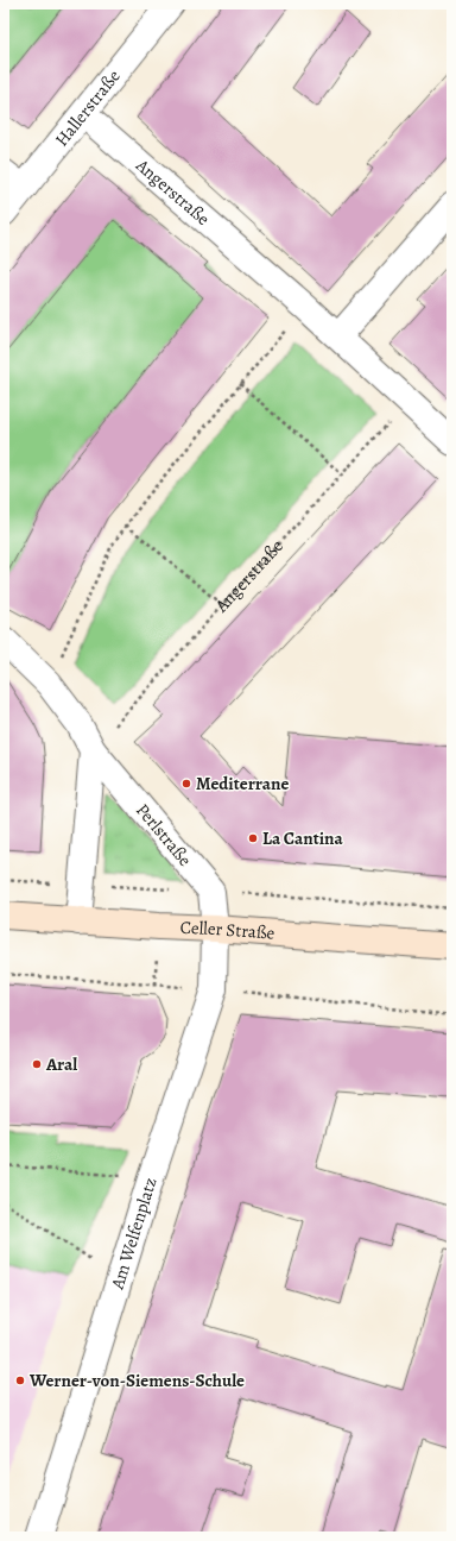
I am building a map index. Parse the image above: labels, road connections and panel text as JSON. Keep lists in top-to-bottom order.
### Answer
{
  "streets": {
    "street": [
      "Hallerstraße",
      "Angerstraße",
      "Perlstraße",
      "Celler Straße",
      "Am Welfenplatz"
    ]
  },
  "crossings": [
    ["Hallerstraße", "Angerstraße"],
    ["Angerstraße", "Perlstraße"],
    ["Perlstraße", "Celler Straße"],
    ["Perlstraße", "Am Welfenplatz"],
    ["Celler Straße", "Am Welfenplatz"]
  ],
  "places": [
    "Mediterrane",
    "La Cantina",
    "Aral",
    "Werner-von-Siemens-Schule"
  ]
}
